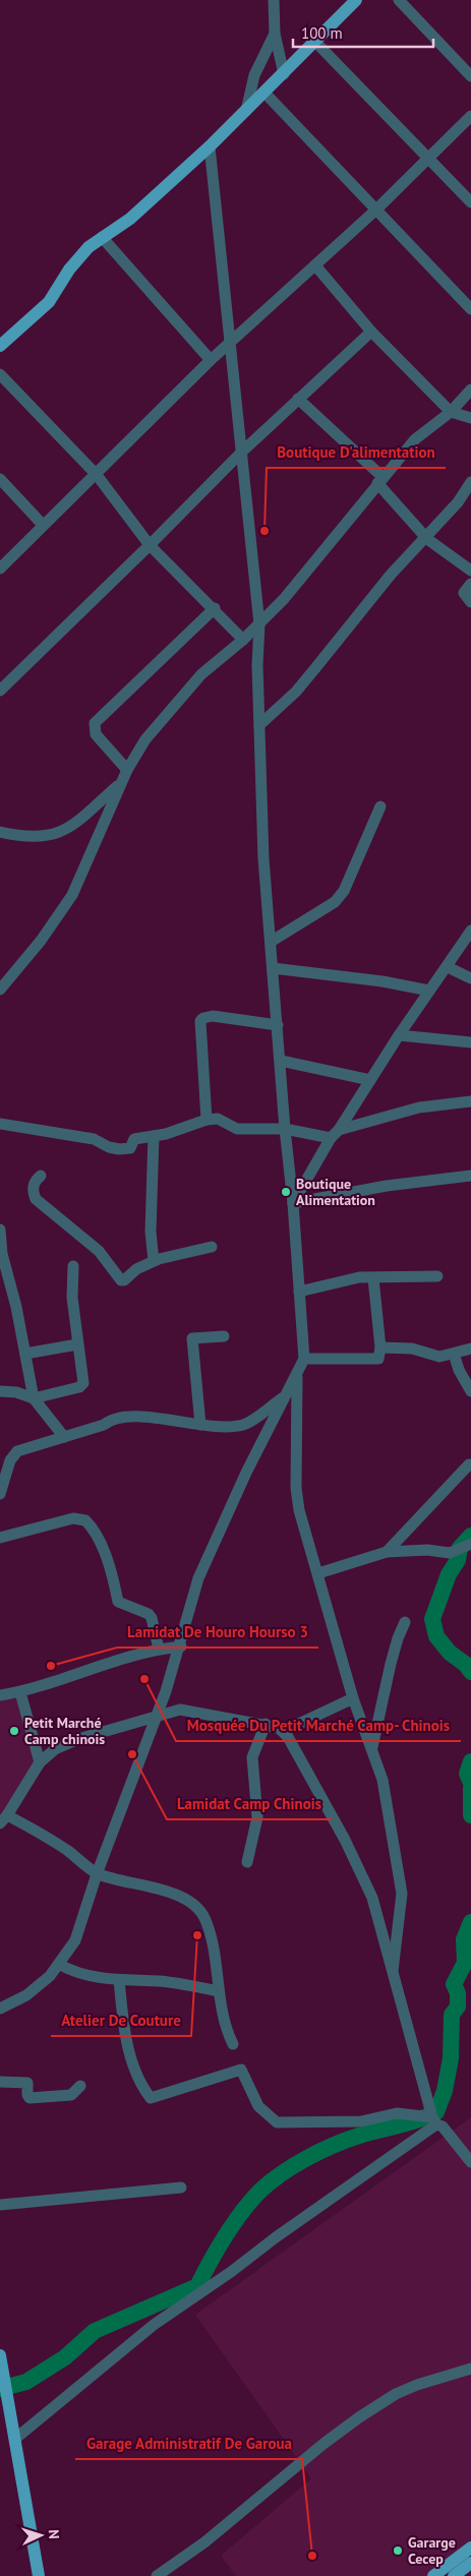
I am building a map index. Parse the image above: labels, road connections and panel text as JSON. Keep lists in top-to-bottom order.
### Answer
{
  "places": [
    "Boutique D'alimentation",
    "Boutique Alimentation",
    "Lamidat De Houro Hourso 3",
    "Mosquée Du Petit Marché Camp- Chinois",
    "Petit Marché Camp chinois",
    "Lamidat Camp Chinois",
    "Atelier De Couture",
    "Gararge Cecep",
    "Garage Administratif De Garoua"
  ],
  "scale_bar": "100 m",
  "north": "right"
}
